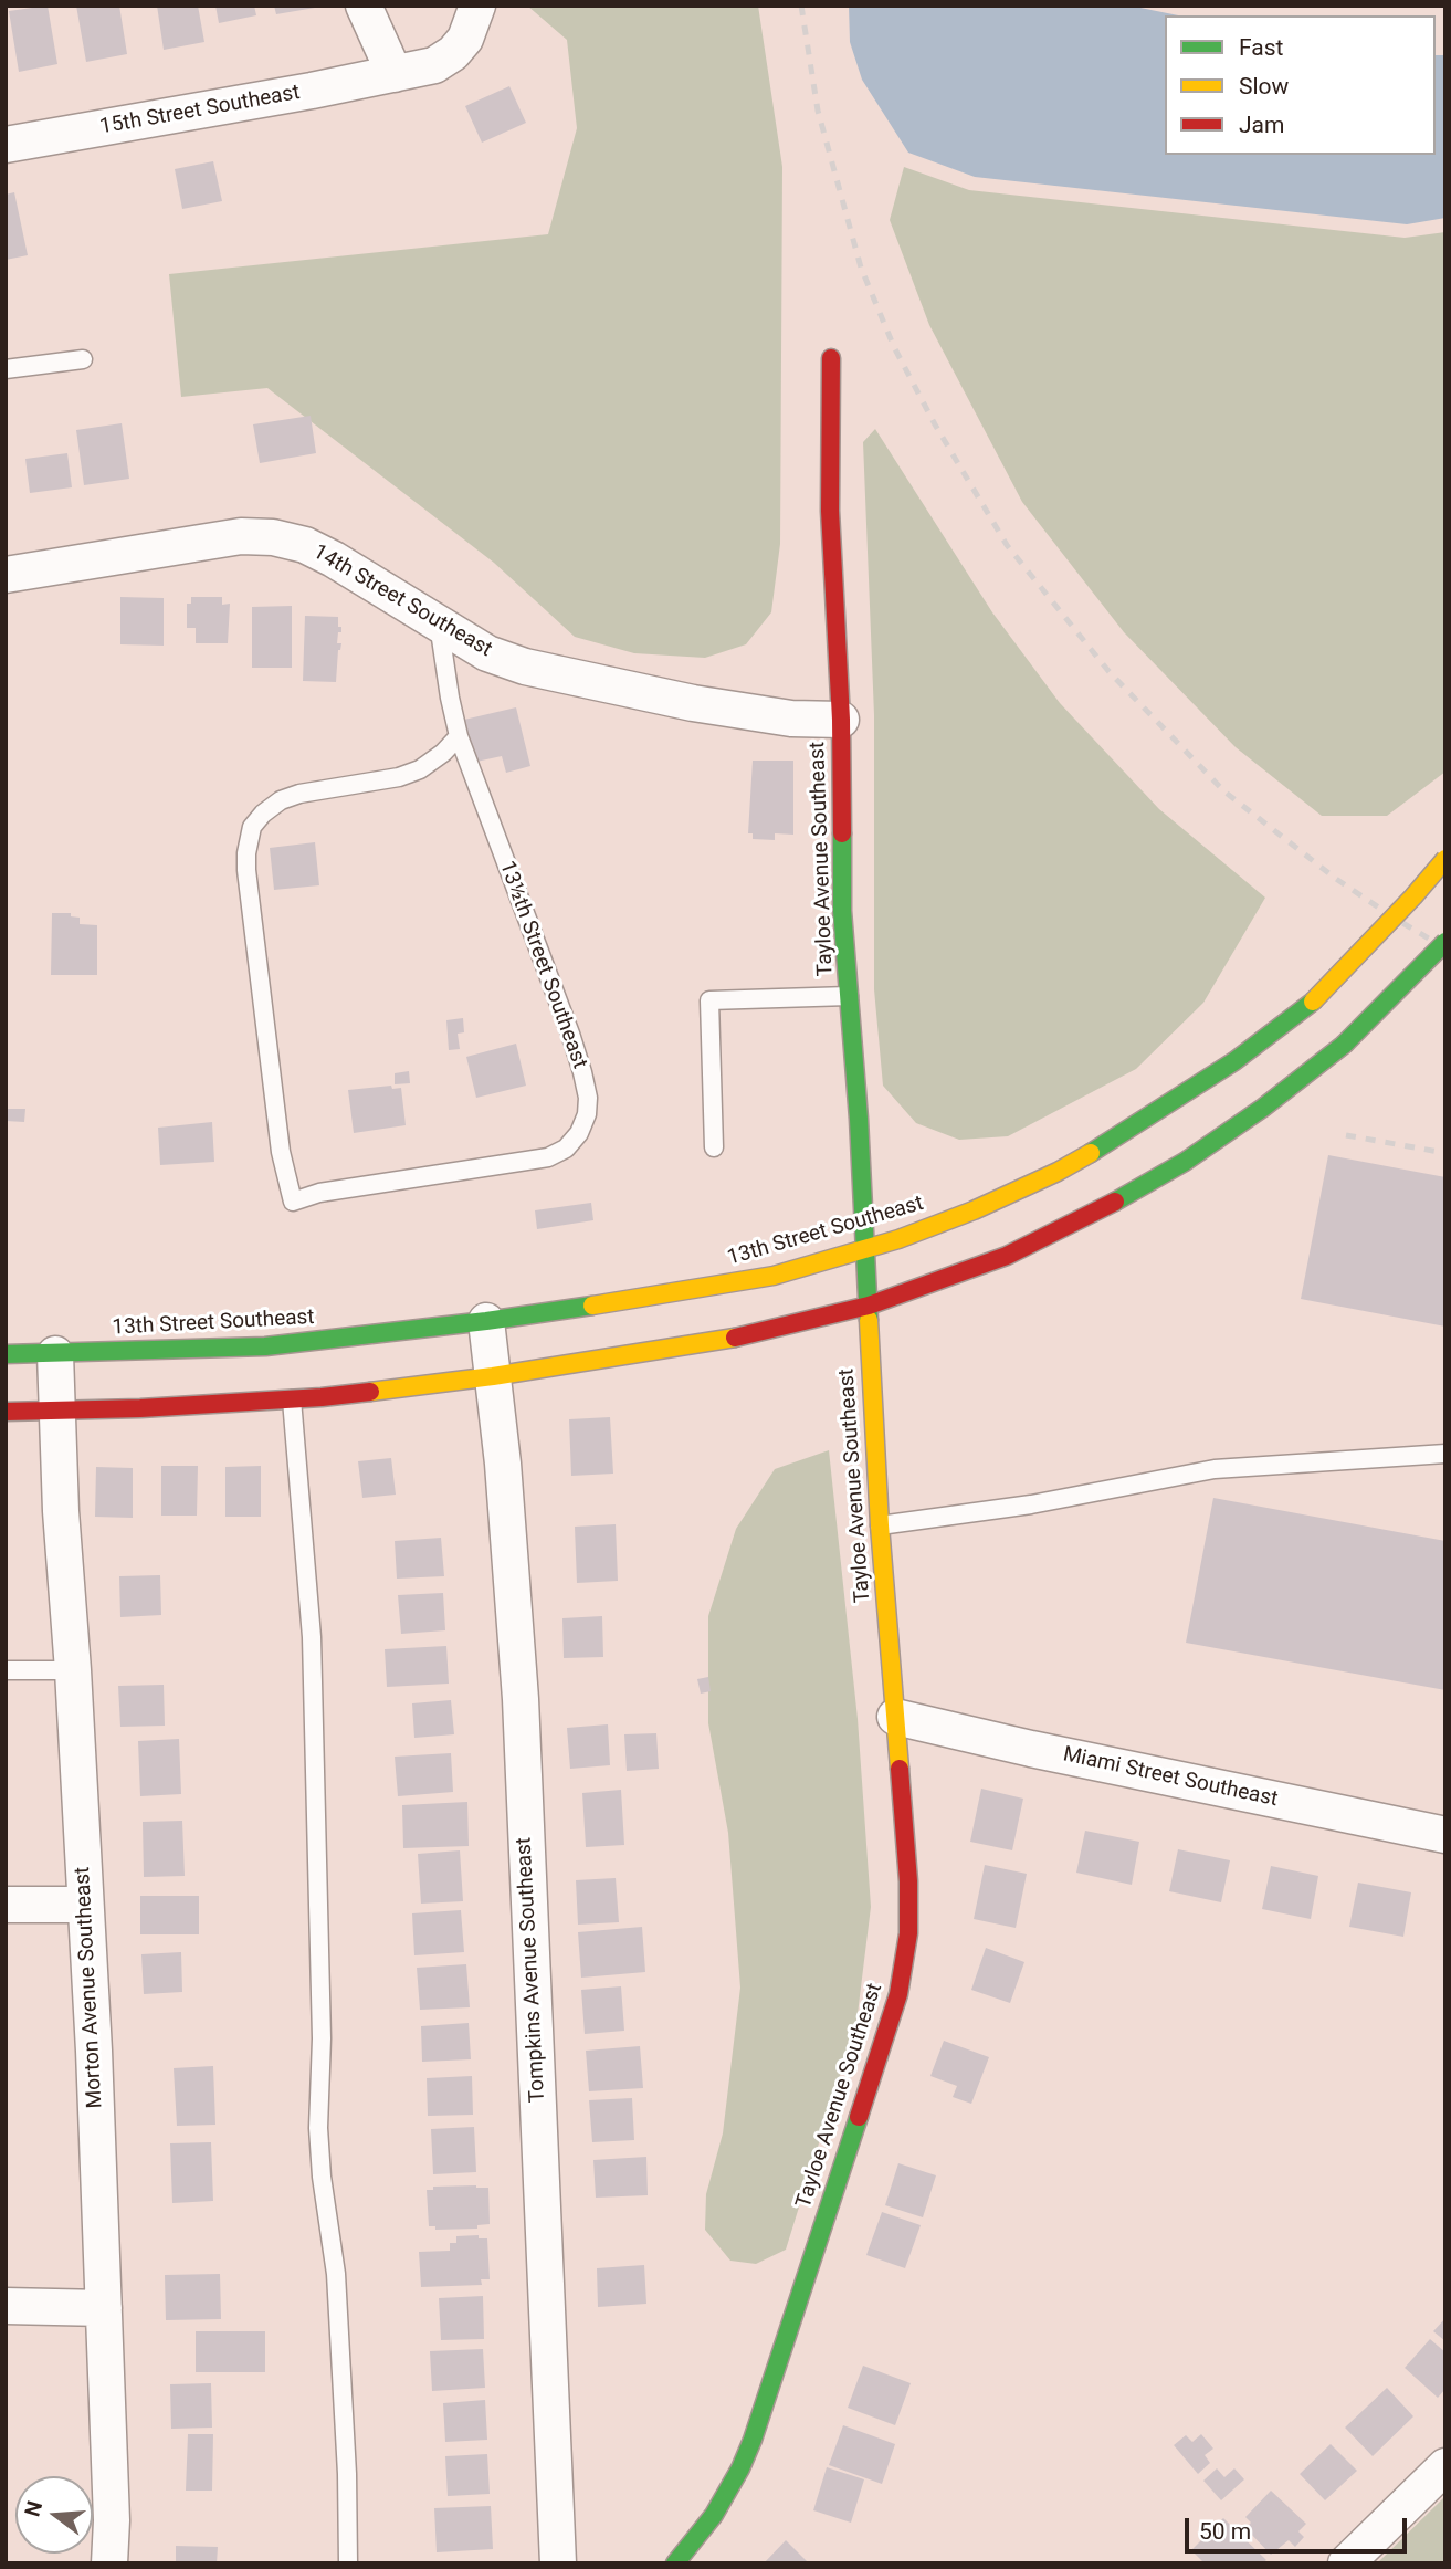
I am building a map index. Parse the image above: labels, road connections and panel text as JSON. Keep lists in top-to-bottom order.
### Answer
{
  "streets": {
    "main road": ["Tayloe Avenue Southeast", "13th Street Southeast"],
    "street": [
      "15th Street Southeast",
      "14th Street Southeast",
      "Miami Street Southeast",
      "Tompkins Avenue Southeast",
      "Morton Avenue Southeast"
    ],
    "lane": ["13½th Street Southeast"]
  },
  "crossings": [
    ["14th Street Southeast", "Tayloe Avenue Southeast"],
    ["14th Street Southeast", "13½th Street Southeast"],
    ["Tayloe Avenue Southeast", "13th Street Southeast"],
    ["Tayloe Avenue Southeast", "Miami Street Southeast"],
    ["13th Street Southeast", "Tompkins Avenue Southeast"],
    ["13th Street Southeast", "Morton Avenue Southeast"]
  ],
  "legend": ["Fast", "Slow", "Jam"],
  "scale_bar": "50 m",
  "north": "left"
}
